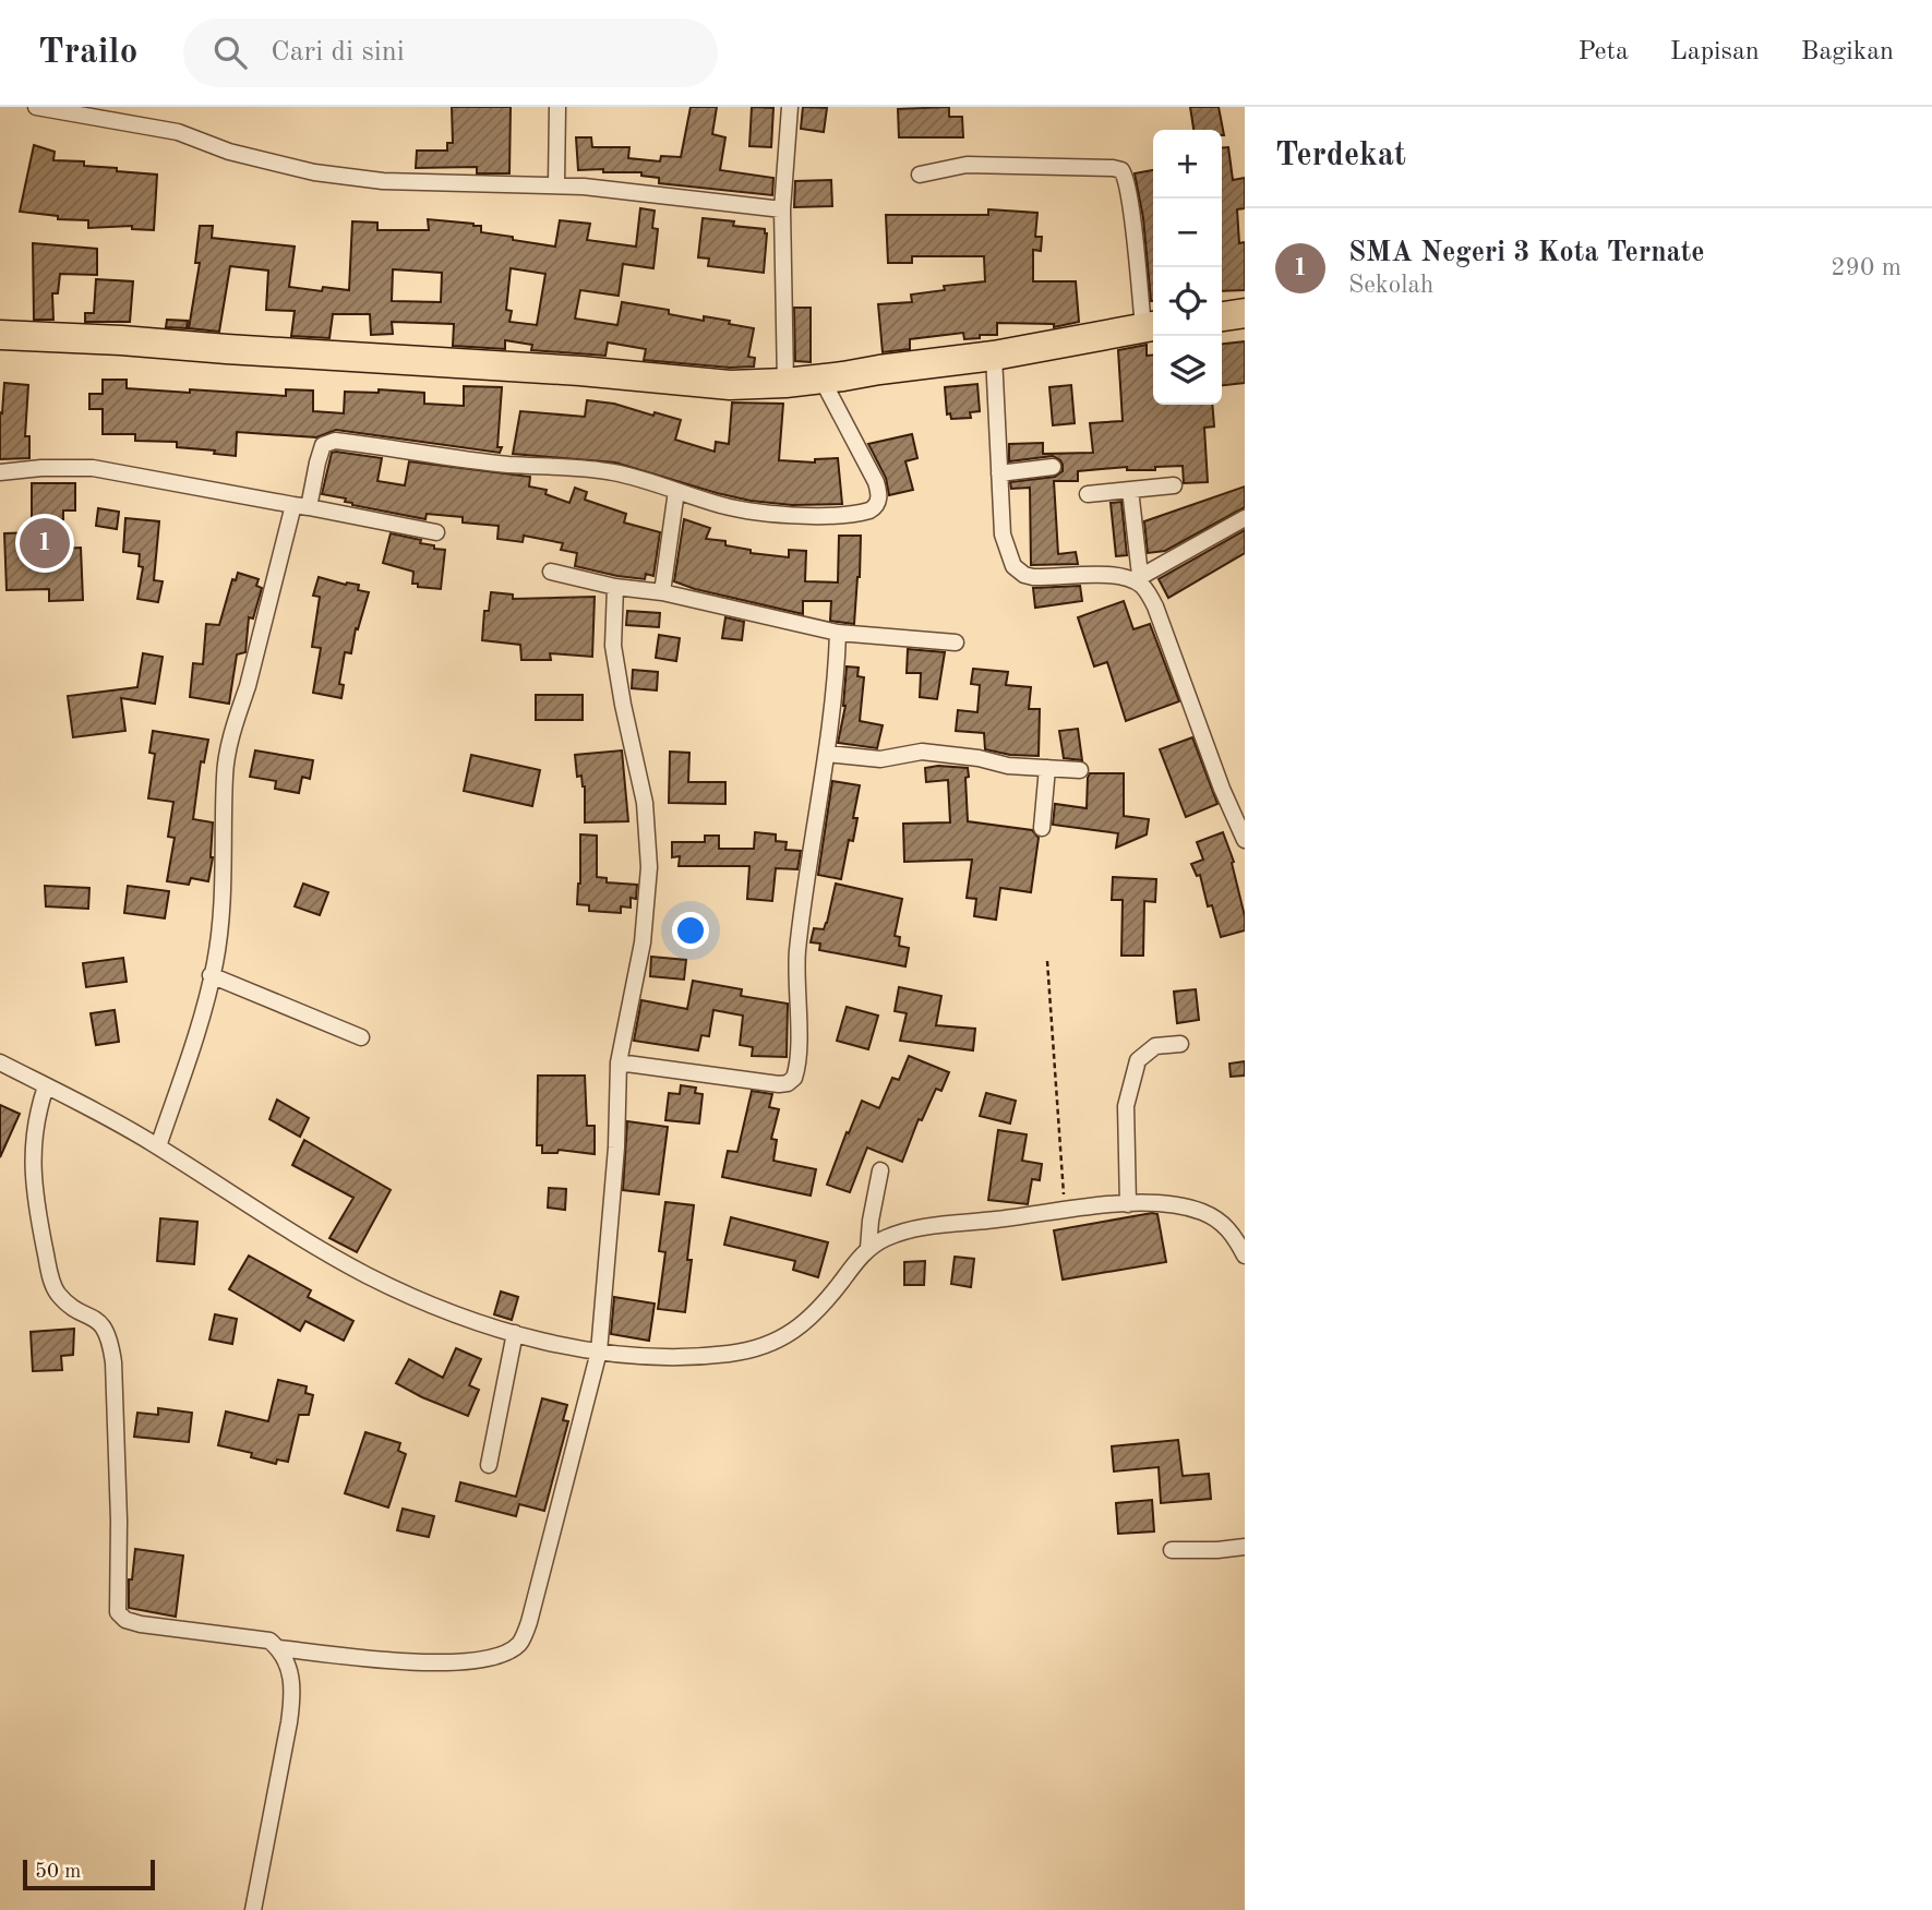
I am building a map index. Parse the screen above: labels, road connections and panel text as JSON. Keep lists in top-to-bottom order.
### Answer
{
  "scale_bar": "50 m",
  "page": {
    "header": "Trailo",
    "search": "Cari di sini",
    "nav": ["Peta", "Lapisan", "Bagikan"],
    "heading": "Terdekat",
    "map_buttons": ["+", "−"],
    "list": [
      {
        "mark": "1",
        "name": "SMA Negeri 3 Kota Ternate",
        "note": "Sekolah",
        "value": "290 m"
      }
    ],
    "pins": "1",
    "scale": "50 m"
  }
}
